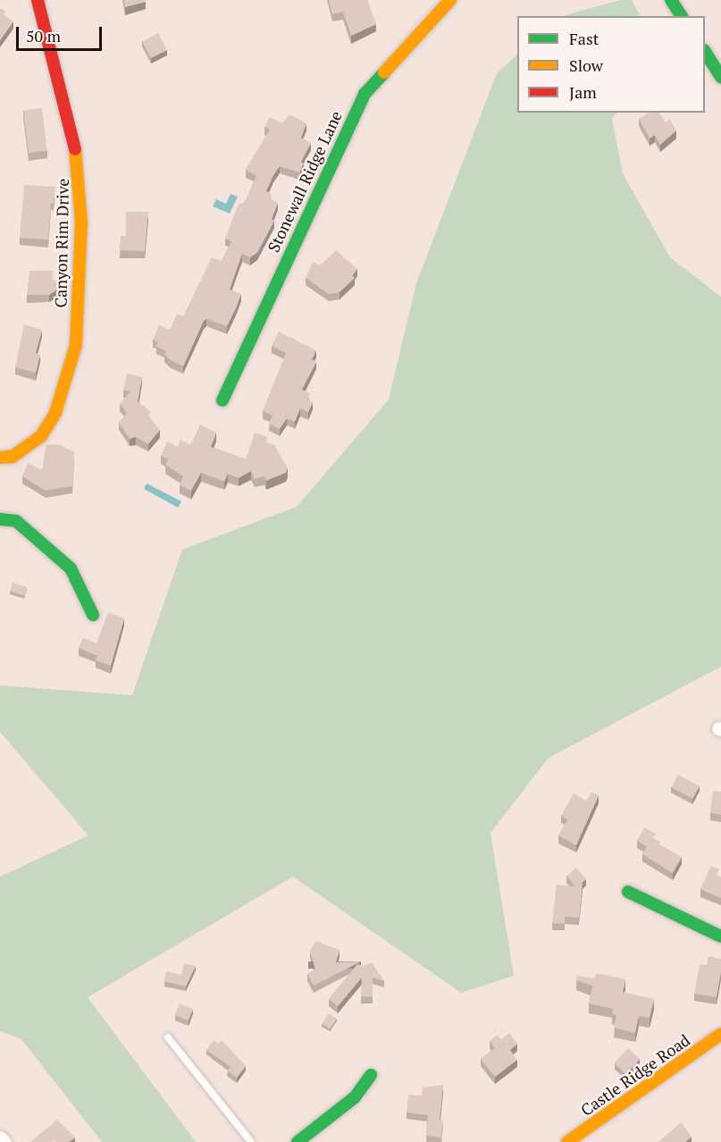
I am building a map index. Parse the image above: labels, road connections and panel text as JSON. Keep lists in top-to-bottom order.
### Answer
{
  "streets": {
    "street": ["Stonewall Ridge Lane", "Canyon Rim Drive", "Castle Ridge Road"]
  },
  "legend": ["Fast", "Slow", "Jam"],
  "scale_bar": "50 m"
}
